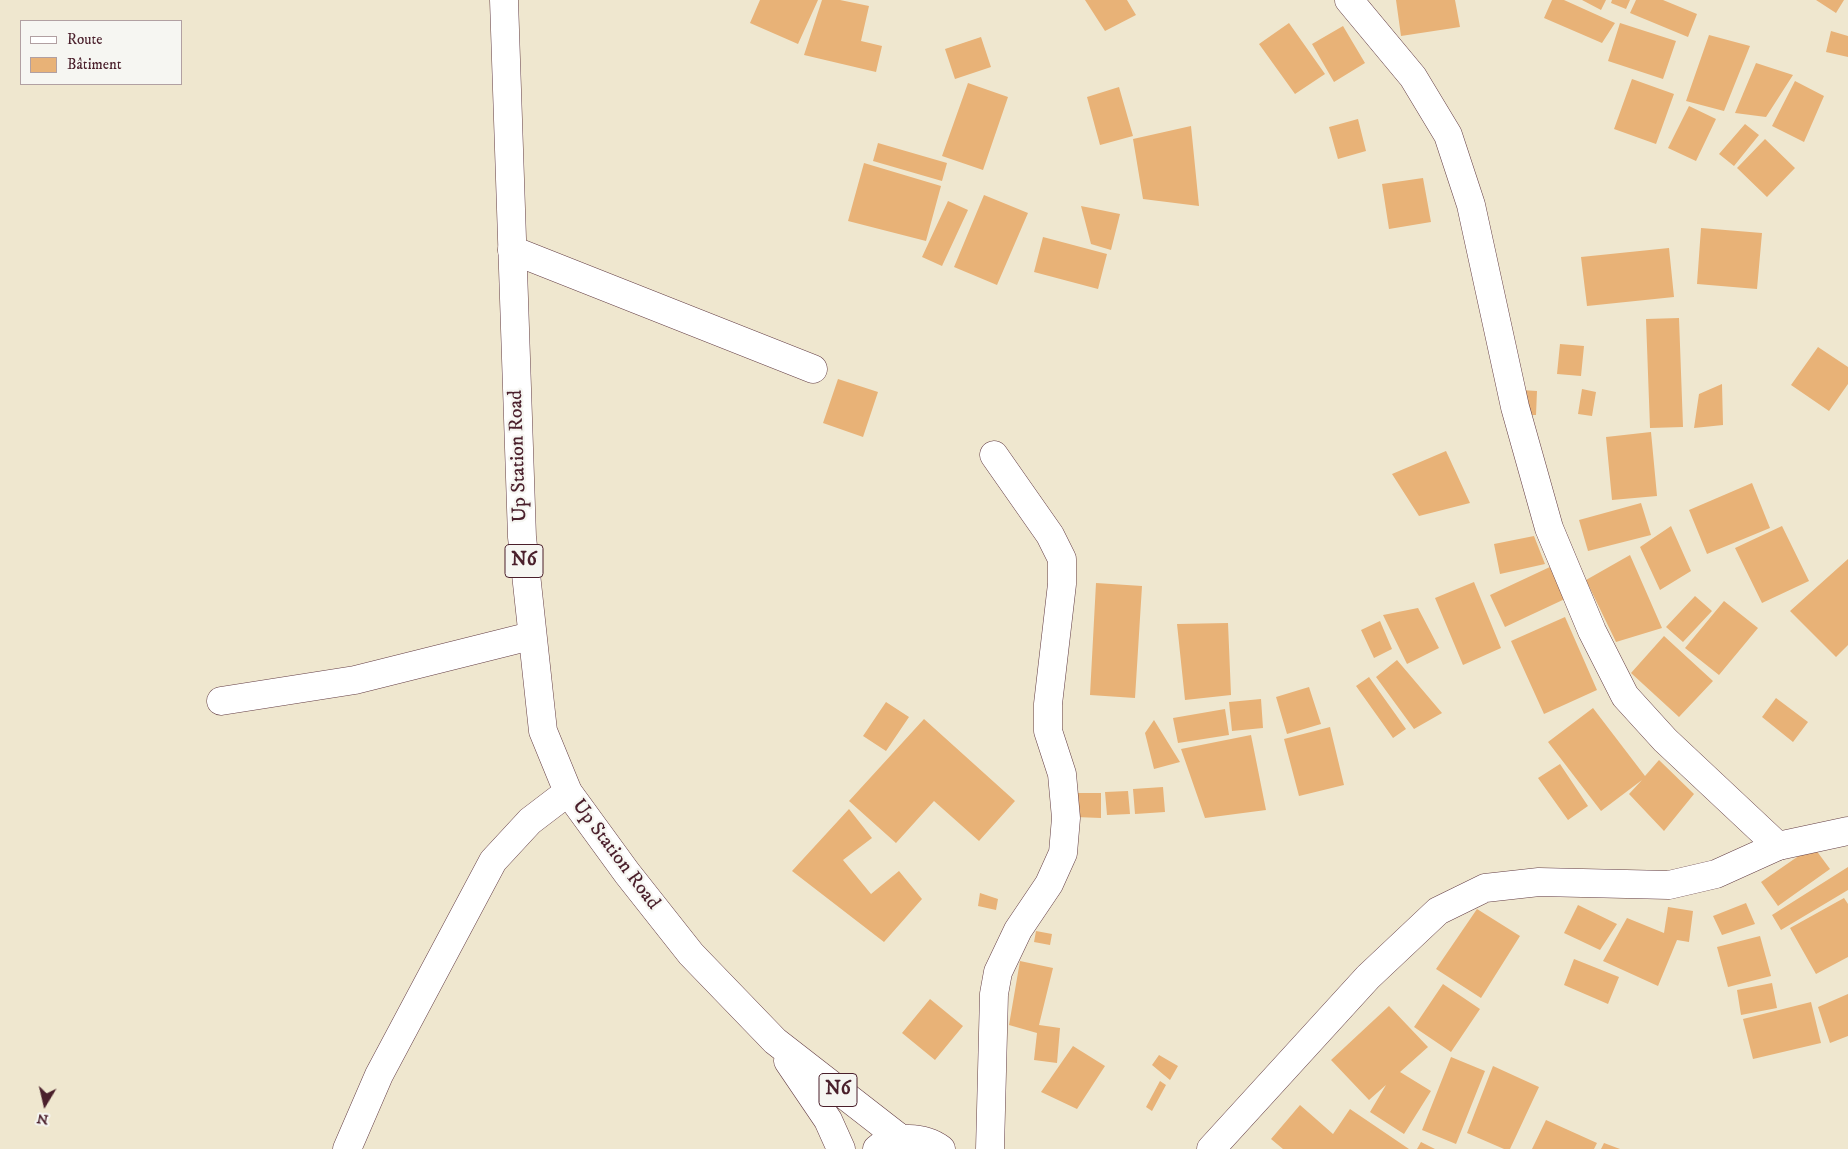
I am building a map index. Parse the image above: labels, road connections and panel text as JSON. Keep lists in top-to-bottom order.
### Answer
{
  "streets": {
    "main road": ["Up Station Road", "N6"]
  },
  "crossings": [
    ["Up Station Road", "N6"]
  ],
  "legend": ["Route", "Bâtiment"],
  "north": "bottom"
}
